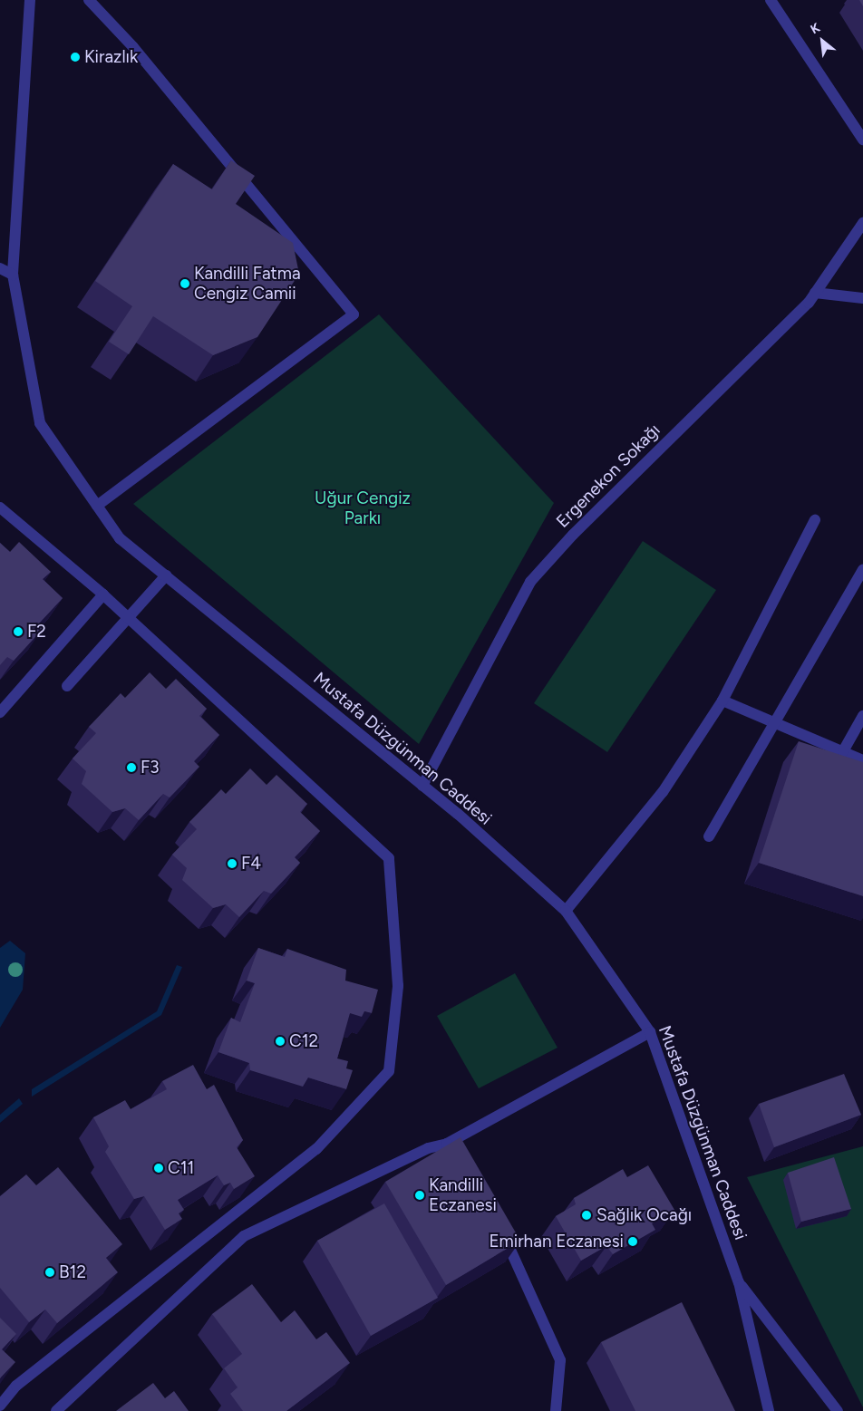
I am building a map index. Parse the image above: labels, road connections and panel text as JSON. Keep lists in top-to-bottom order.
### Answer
{
  "streets": {
    "street": ["Ergenekon Sokağı", "Mustafa Düzgünman Caddesi"]
  },
  "crossings": [
    ["Ergenekon Sokağı", "Mustafa Düzgünman Caddesi"]
  ],
  "parks": ["Uğur Cengiz Parkı"],
  "places": [
    "Kirazlık",
    "Kandilli Fatma Cengiz Camii",
    "F2",
    "F3",
    "F4",
    "C12",
    "C11",
    "Kandilli Eczanesi",
    "Sağlık Ocağı",
    "Emirhan Eczanesi",
    "B12"
  ],
  "north": "top left"
}
